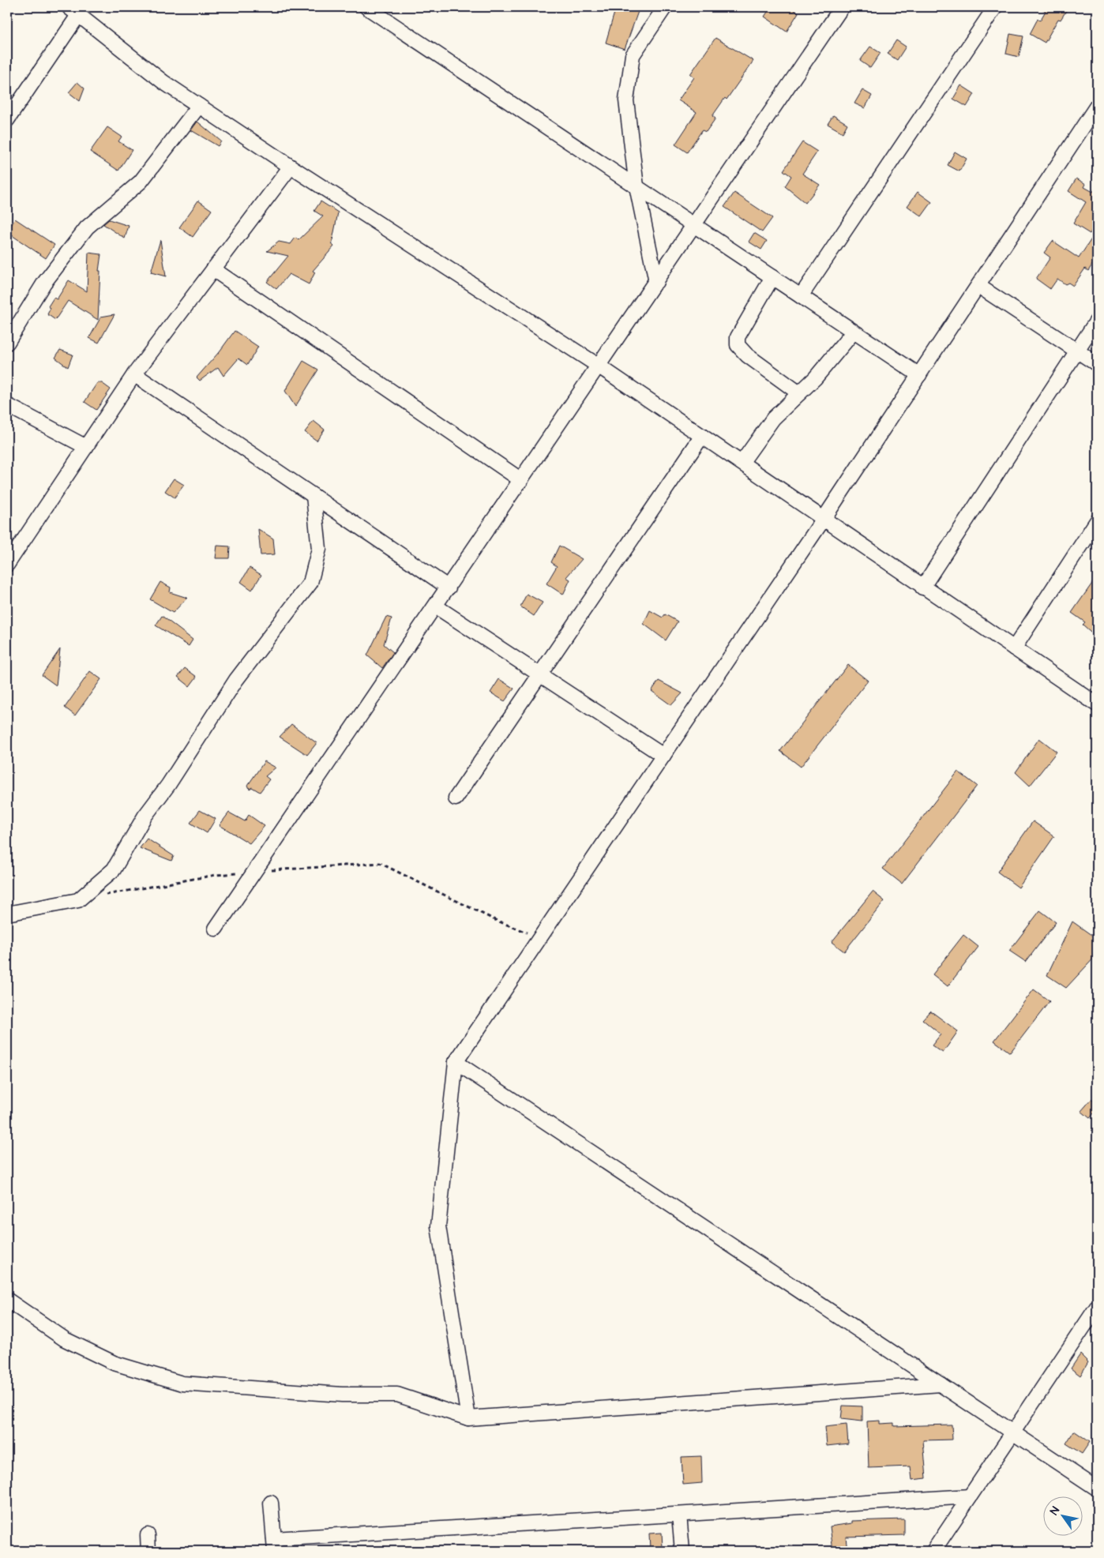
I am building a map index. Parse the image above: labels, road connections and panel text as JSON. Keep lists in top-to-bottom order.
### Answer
{
  "north": "top left"
}
